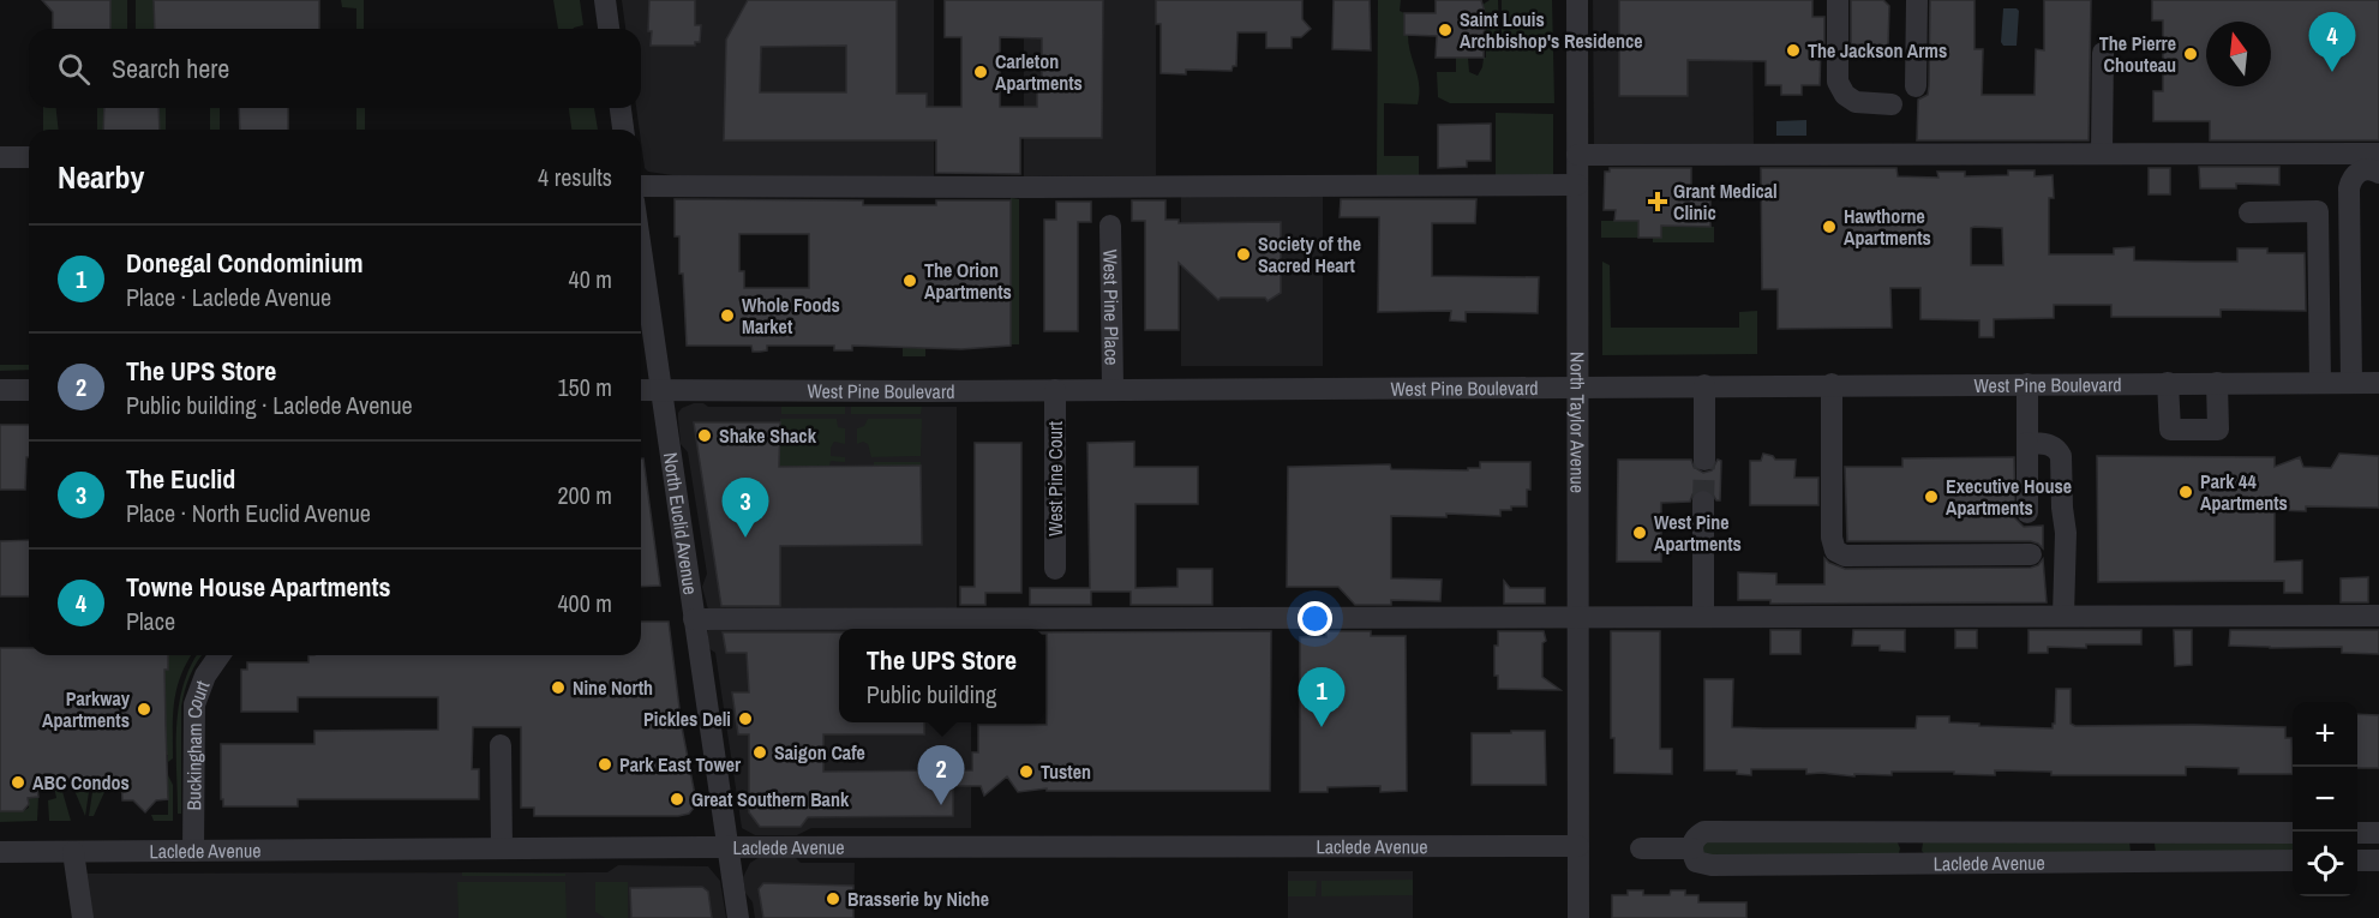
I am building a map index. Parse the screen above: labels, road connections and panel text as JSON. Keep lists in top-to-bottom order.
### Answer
{
  "streets": {
    "street": [
      "West Pine Place",
      "West Pine Boulevard",
      "North Taylor Avenue",
      "West Pine Court",
      "North Euclid Avenue",
      "Buckingham Court",
      "Laclede Avenue"
    ]
  },
  "crossings": [
    ["West Pine Place", "West Pine Boulevard"],
    ["West Pine Boulevard", "North Taylor Avenue"],
    ["West Pine Boulevard", "West Pine Court"],
    ["West Pine Boulevard", "North Euclid Avenue"],
    ["North Taylor Avenue", "Laclede Avenue"],
    ["North Euclid Avenue", "Laclede Avenue"],
    ["Buckingham Court", "Laclede Avenue"]
  ],
  "places": {
    "other": [
      "Saint Louis Archbishop's Residence",
      "The Jackson Arms",
      "The Pierre Chouteau",
      "Carleton Apartments",
      "Hawthorne Apartments",
      "Society of the Sacred Heart",
      "The Orion Apartments",
      "Whole Foods Market",
      "Shake Shack",
      "Park 44 Apartments",
      "Executive House Apartments",
      "West Pine Apartments",
      "Nine North",
      "Parkway Apartments",
      "Pickles Deli",
      "Saigon Cafe",
      "Park East Tower",
      "Tusten",
      "ABC Condos",
      "Great Southern Bank",
      "Brasserie by Niche"
    ],
    "health": ["Grant Medical Clinic"]
  },
  "north": "top",
  "page": {
    "pins": [
      "4",
      "3",
      "1",
      "2"
    ],
    "search": "Search here",
    "heading": ["Nearby", "4 results"],
    "list": [
      {
        "mark": "1",
        "name": "Donegal Condominium",
        "note": "Place · Laclede Avenue",
        "value": "40 m"
      },
      {
        "mark": "2",
        "name": "The UPS Store",
        "note": "Public building · Laclede Avenue",
        "value": "150 m"
      },
      {
        "mark": "3",
        "name": "The Euclid",
        "note": "Place · North Euclid Avenue",
        "value": "200 m"
      },
      {
        "mark": "4",
        "name": "Towne House Apartments",
        "note": "Place",
        "value": "400 m"
      }
    ],
    "popup": ["The UPS Store", "Public building"],
    "map_buttons": ["+", "−"]
  }
}
